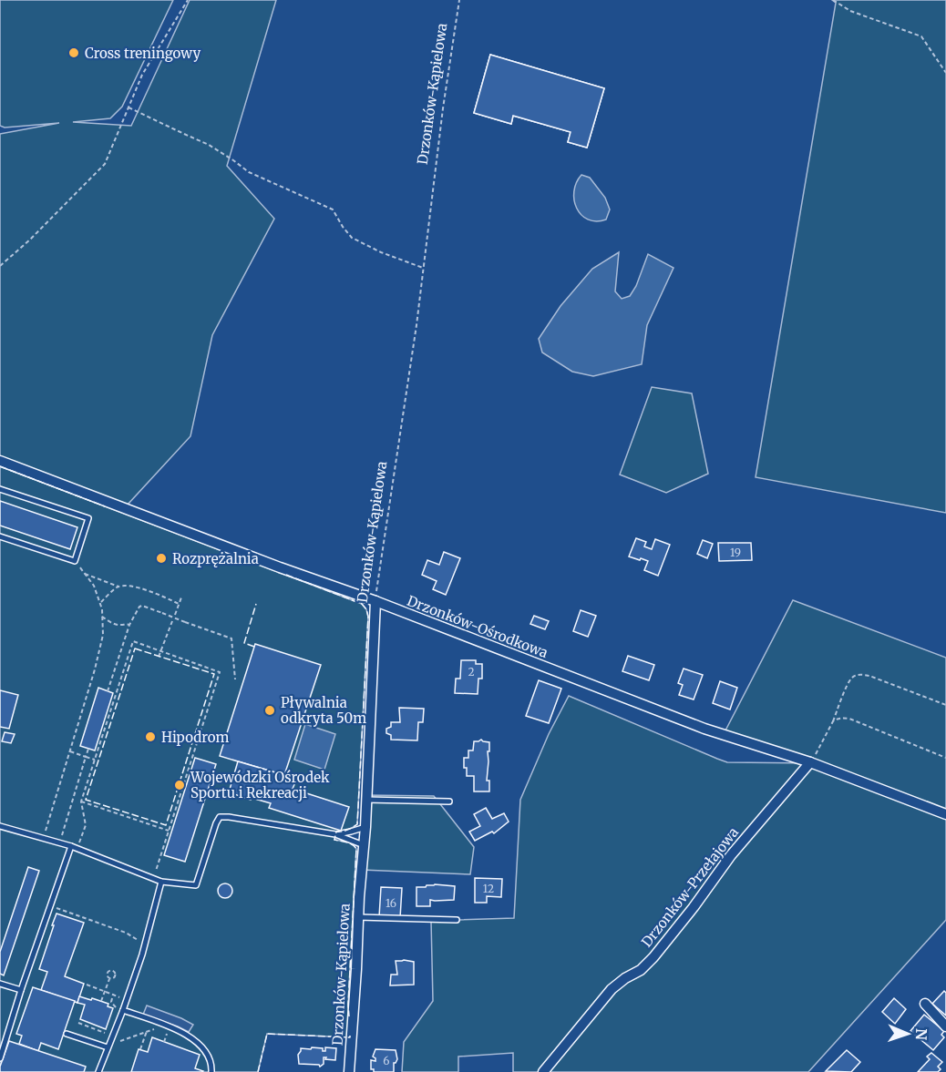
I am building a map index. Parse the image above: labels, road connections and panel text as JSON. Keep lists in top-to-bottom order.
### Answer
{
  "streets": {
    "street": ["Drzonków-Kąpielowa", "Drzonków-Ośrodkowa", "Drzonków-Przełajowa"]
  },
  "crossings": [
    ["Drzonków-Kąpielowa", "Drzonków-Ośrodkowa"],
    ["Drzonków-Ośrodkowa", "Drzonków-Przełajowa"]
  ],
  "places": [
    "Cross treningowy",
    "Rozprężalnia",
    "Pływalnia odkryta 50m",
    "Hipodrom",
    "Wojewódzki Ośrodek Sportu i Rekreacji"
  ],
  "house_numbers": [
    "19",
    "2",
    "12",
    "16",
    "6"
  ],
  "north": "right"
}
